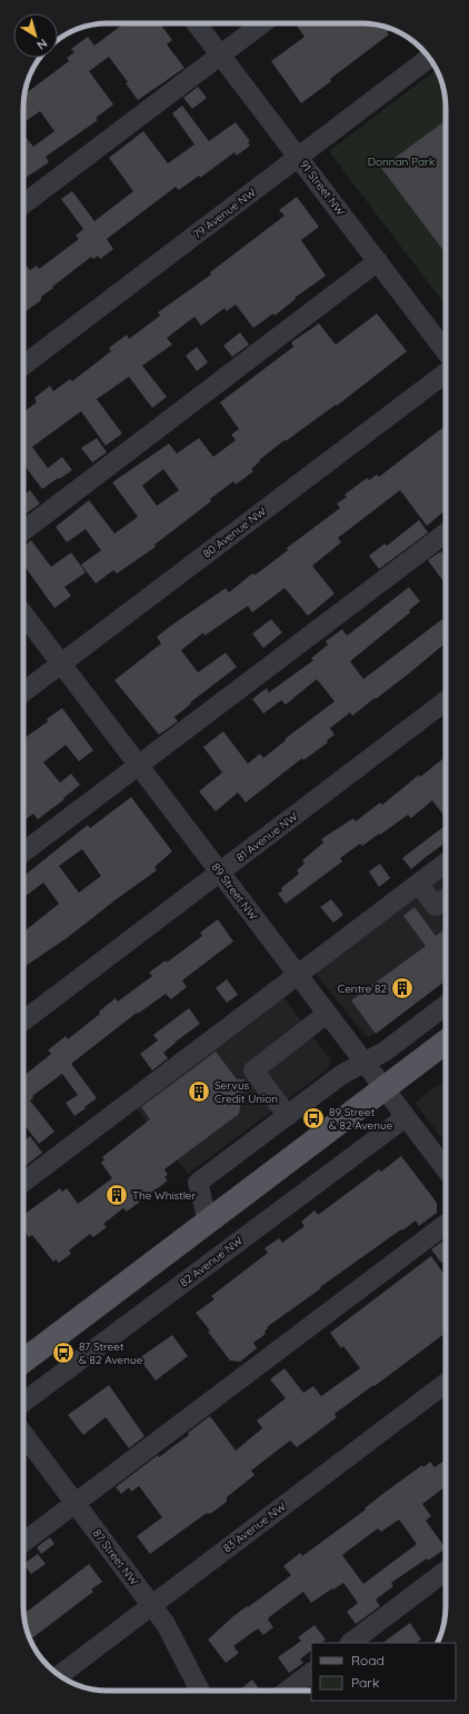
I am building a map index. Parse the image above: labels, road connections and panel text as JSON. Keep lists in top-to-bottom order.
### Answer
{
  "streets": {
    "street": [
      "91 Street NW",
      "79 Avenue NW",
      "80 Avenue NW",
      "81 Avenue NW",
      "89 Street NW",
      "82 Avenue NW",
      "83 Avenue NW",
      "87 Street NW"
    ]
  },
  "crossings": [
    ["91 Street NW", "79 Avenue NW"],
    ["80 Avenue NW", "89 Street NW"],
    ["81 Avenue NW", "89 Street NW"],
    ["89 Street NW", "82 Avenue NW"],
    ["83 Avenue NW", "87 Street NW"]
  ],
  "parks": ["Donnan Park"],
  "places": {
    "building": ["Centre 82", "Servus Credit Union", "The Whistler"],
    "bus stop": ["89 Street & 82 Avenue", "87 Street & 82 Avenue"]
  },
  "legend": ["Road", "Park"],
  "north": "bottom right"
}
